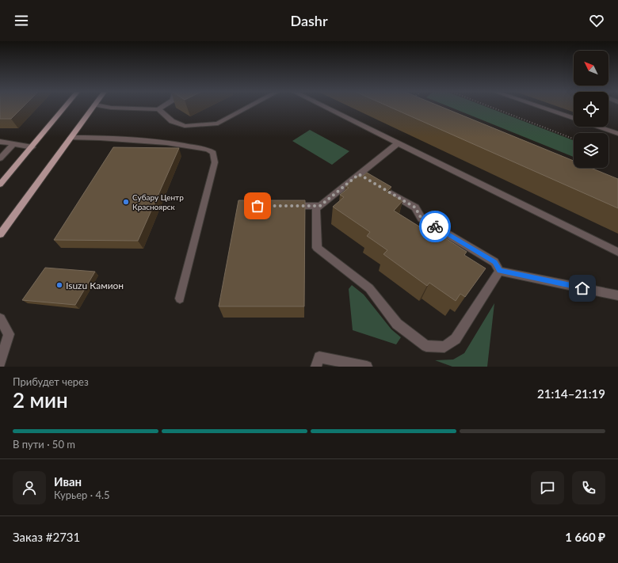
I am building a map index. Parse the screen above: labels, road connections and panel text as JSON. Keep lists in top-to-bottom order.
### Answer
{
  "places": ["Субару Центр Красноярск", "Isuzu Камион"],
  "north": "top left",
  "page": {
    "header": "Dashr",
    "heading": ["2 мин", "Прибудет через", "21:14–21:19"],
    "panel": [
      "Иван",
      "Курьер · 4.5",
      "Заказ #2731",
      "1 660 ₽"
    ],
    "bar": "В пути · 50 m"
  }
}
